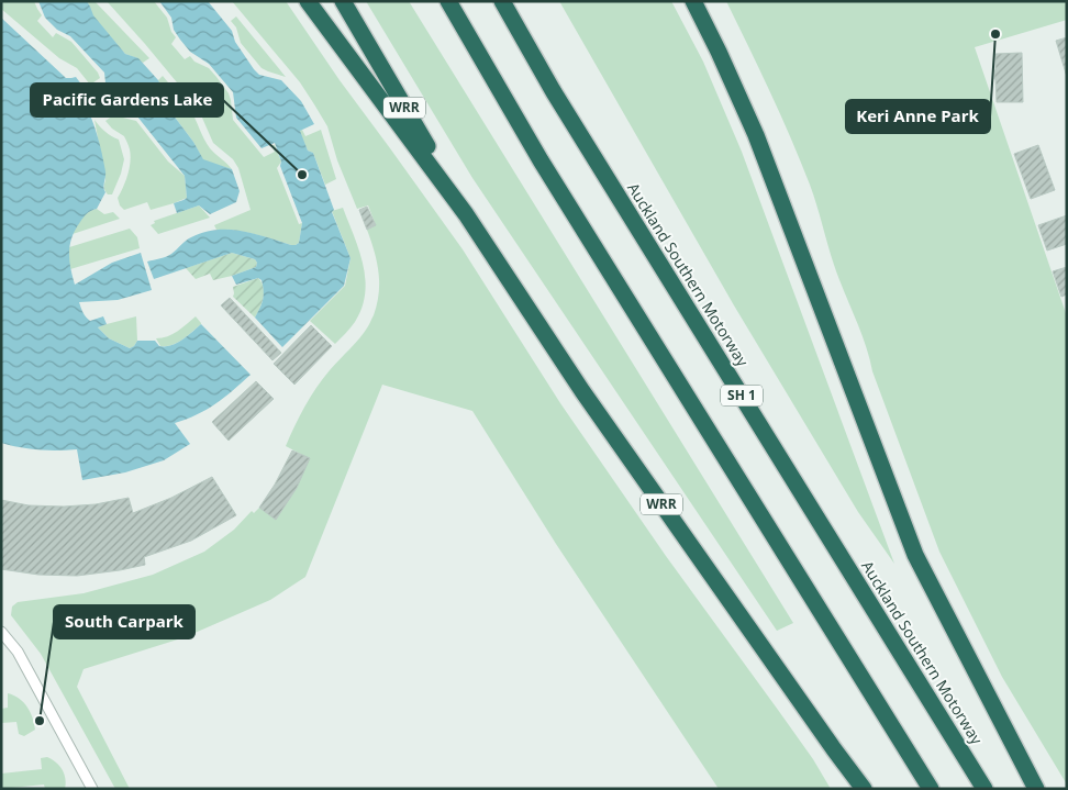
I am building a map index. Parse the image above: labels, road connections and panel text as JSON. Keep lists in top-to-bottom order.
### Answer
{
  "streets": {
    "highway": ["WRR", "Auckland Southern Motorway", "SH 1"]
  },
  "places": ["Keri Anne Park", "Pacific Gardens Lake", "South Carpark"]
}
